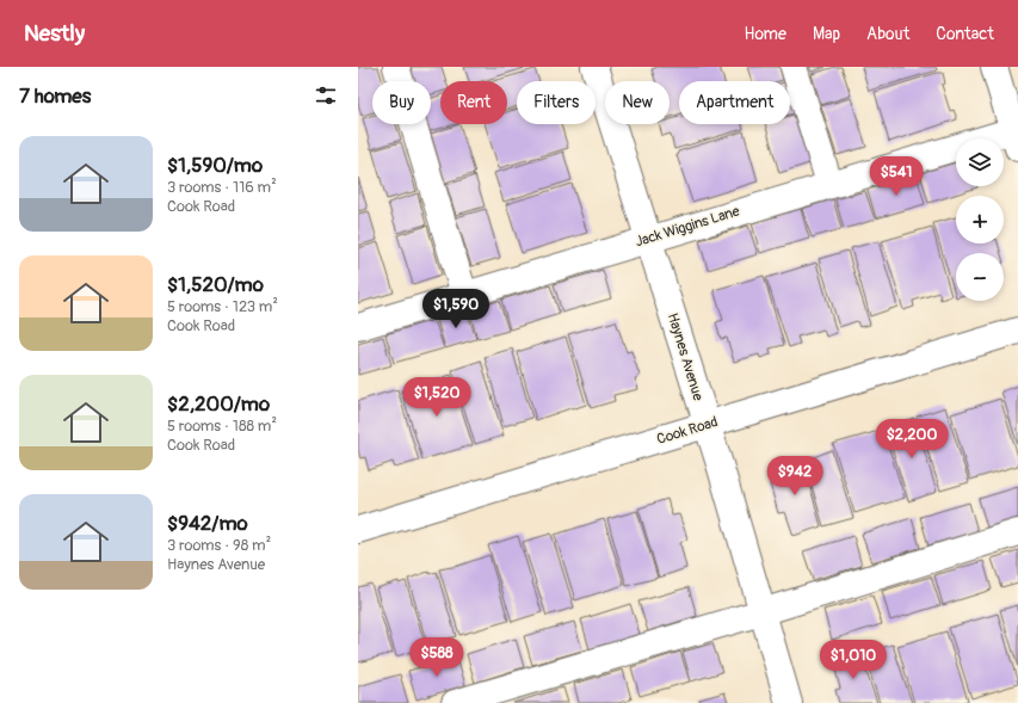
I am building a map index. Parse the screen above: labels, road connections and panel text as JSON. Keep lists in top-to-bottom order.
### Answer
{
  "streets": {
    "street": ["Jack Wiggins Lane", "Haynes Avenue", "Cook Road"]
  },
  "crossings": [
    ["Jack Wiggins Lane", "Haynes Avenue"],
    ["Haynes Avenue", "Cook Road"]
  ],
  "page": {
    "header": "Nestly",
    "nav": [
      "Home",
      "Map",
      "About",
      "Contact"
    ],
    "heading": "7 homes",
    "chip": [
      "Buy",
      "Rent",
      "Filters",
      "New",
      "Apartment"
    ],
    "list": [
      {
        "name": "$1,590/mo",
        "note": "3 rooms · 116 m² · Cook Road"
      },
      {
        "name": "$1,520/mo",
        "note": "5 rooms · 123 m² · Cook Road"
      },
      {
        "name": "$2,200/mo",
        "note": "5 rooms · 188 m² · Cook Road"
      },
      {
        "name": "$942/mo",
        "note": "3 rooms · 98 m² · Haynes Avenue"
      }
    ],
    "map_buttons": ["+", "−"],
    "price": [
      "$541",
      "$1,590",
      "$1,520",
      "$2,200",
      "$942",
      "$588",
      "$1,010"
    ]
  }
}
